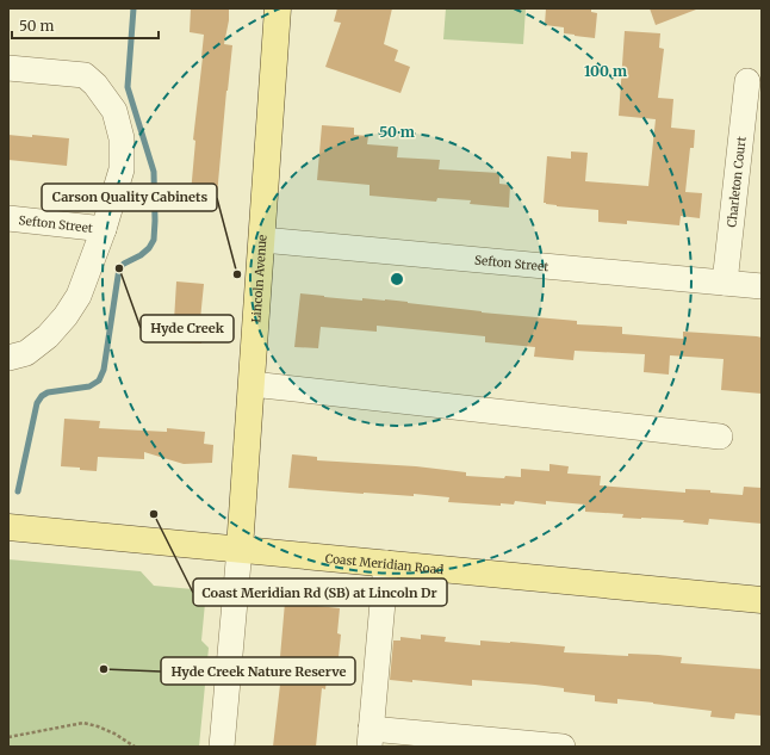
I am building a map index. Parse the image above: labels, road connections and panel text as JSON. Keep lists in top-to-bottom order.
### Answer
{
  "streets": {
    "main road": ["Lincoln Avenue", "Coast Meridian Road"],
    "street": ["Charleton Court", "Sefton Street"]
  },
  "crossings": [
    ["Charleton Court", "Sefton Street"],
    ["Sefton Street", "Lincoln Avenue"],
    ["Lincoln Avenue", "Coast Meridian Road"]
  ],
  "places": [
    "Hyde Creek",
    "Carson Quality Cabinets",
    "Coast Meridian Rd (SB) at Lincoln Dr",
    "Hyde Creek Nature Reserve"
  ],
  "scale_bar": "50 m",
  "rings": ["100 m", "50 m"]
}
